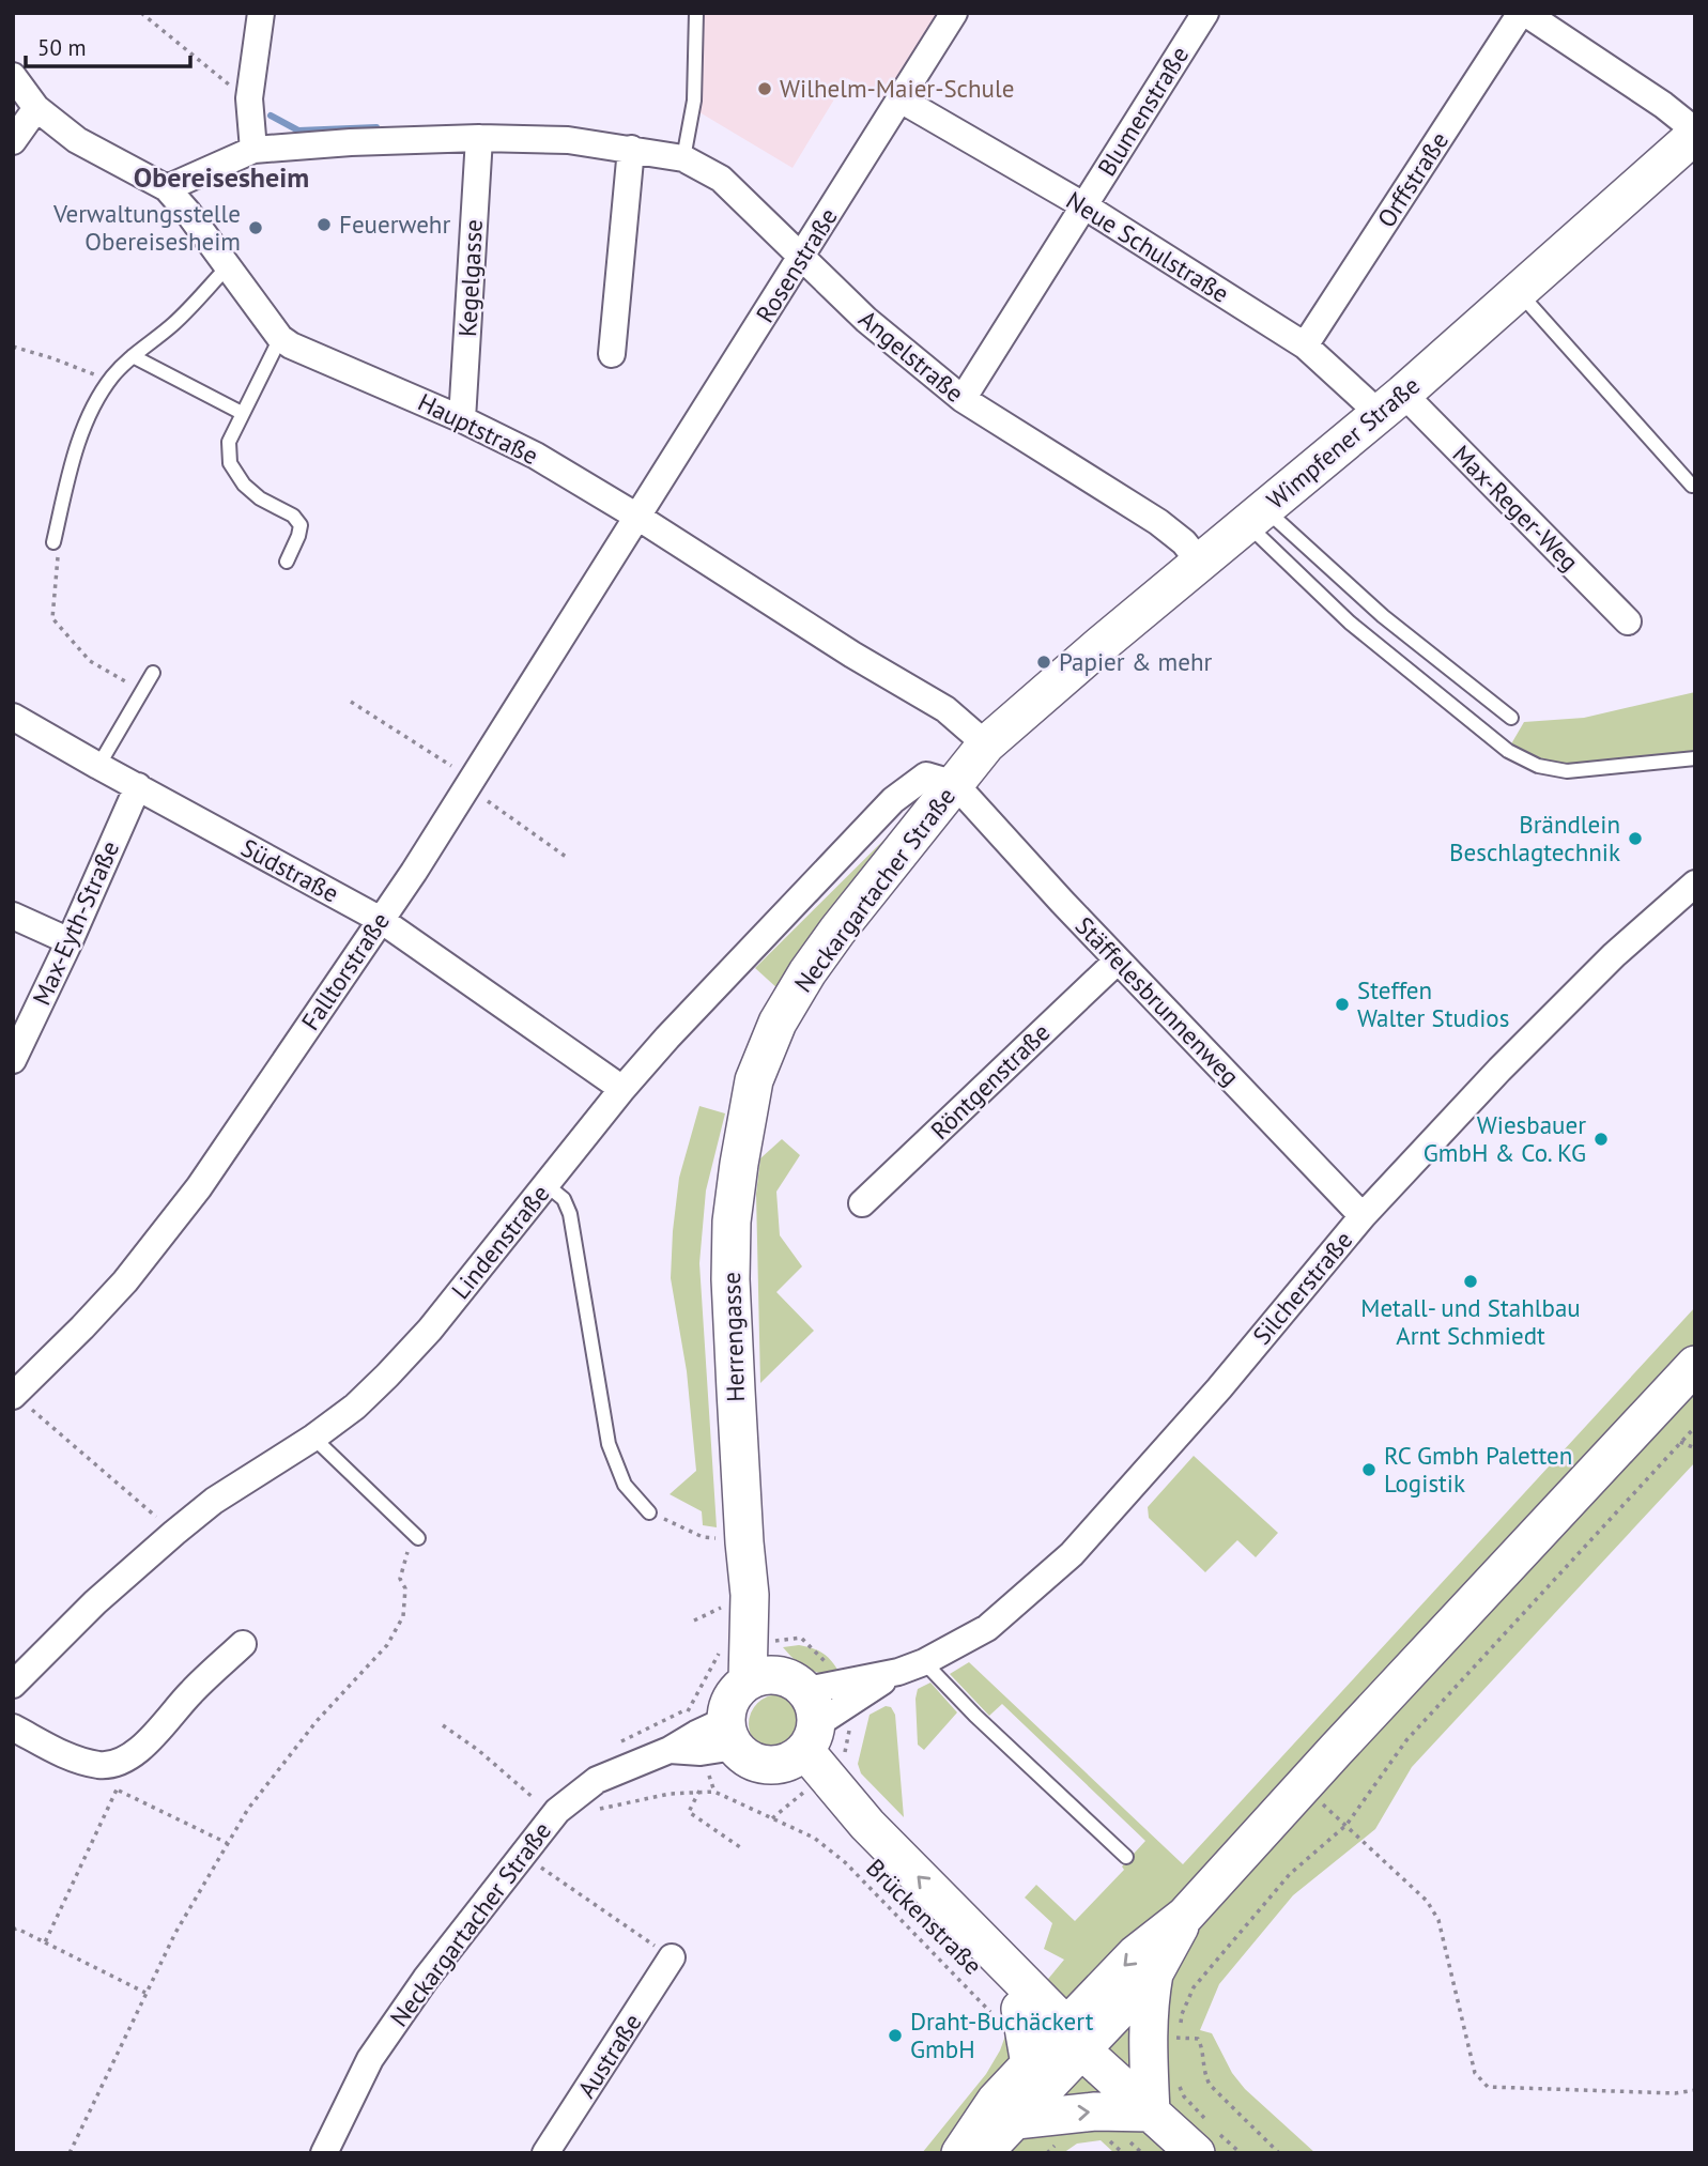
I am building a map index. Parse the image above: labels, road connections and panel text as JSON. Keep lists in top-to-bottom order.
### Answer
{
  "streets": {
    "street": [
      "Blumenstraße",
      "Orffstraße",
      "Neue Schulstraße",
      "Rosenstraße",
      "Kegelgasse",
      "Angelstraße",
      "Hauptstraße",
      "Wimpfener Straße",
      "Max-Reger-Weg",
      "Südstraße",
      "Neckargartacher Straße",
      "Max-Eyth-Straße",
      "Falltorstraße",
      "Stäffelesbrunnenweg",
      "Röntgenstraße",
      "Lindenstraße",
      "Silcherstraße",
      "Herrengasse",
      "Brückenstraße",
      "Austraße"
    ]
  },
  "crossings": [
    ["Blumenstraße", "Neue Schulstraße"],
    ["Blumenstraße", "Angelstraße"],
    ["Orffstraße", "Neue Schulstraße"],
    ["Neue Schulstraße", "Rosenstraße"],
    ["Neue Schulstraße", "Wimpfener Straße"],
    ["Neue Schulstraße", "Max-Reger-Weg"],
    ["Rosenstraße", "Angelstraße"],
    ["Rosenstraße", "Hauptstraße"],
    ["Rosenstraße", "Falltorstraße"],
    ["Kegelgasse", "Angelstraße"],
    ["Kegelgasse", "Hauptstraße"],
    ["Angelstraße", "Hauptstraße"],
    ["Angelstraße", "Wimpfener Straße"],
    ["Hauptstraße", "Wimpfener Straße"],
    ["Hauptstraße", "Neckargartacher Straße"],
    ["Hauptstraße", "Falltorstraße"],
    ["Wimpfener Straße", "Max-Reger-Weg"],
    ["Wimpfener Straße", "Neckargartacher Straße"],
    ["Südstraße", "Max-Eyth-Straße"],
    ["Südstraße", "Falltorstraße"],
    ["Südstraße", "Lindenstraße"],
    ["Neckargartacher Straße", "Stäffelesbrunnenweg"],
    ["Neckargartacher Straße", "Lindenstraße"],
    ["Neckargartacher Straße", "Herrengasse"],
    ["Stäffelesbrunnenweg", "Röntgenstraße"],
    ["Stäffelesbrunnenweg", "Lindenstraße"],
    ["Stäffelesbrunnenweg", "Silcherstraße"],
    ["Silcherstraße", "Brückenstraße"]
  ],
  "districts": ["Obereisesheim"],
  "places": [
    "Wilhelm-Maier-Schule",
    "Feuerwehr",
    "Verwaltungsstelle Obereisesheim",
    "Papier & mehr",
    "Brändlein Beschlagtechnik",
    "Steffen Walter Studios",
    "Wiesbauer GmbH & Co. KG",
    "Metall- und Stahlbau Arnt Schmiedt",
    "RC Gmbh Paletten Logistik",
    "Draht-Buchäckert GmbH"
  ],
  "scale_bar": "50 m"
}
